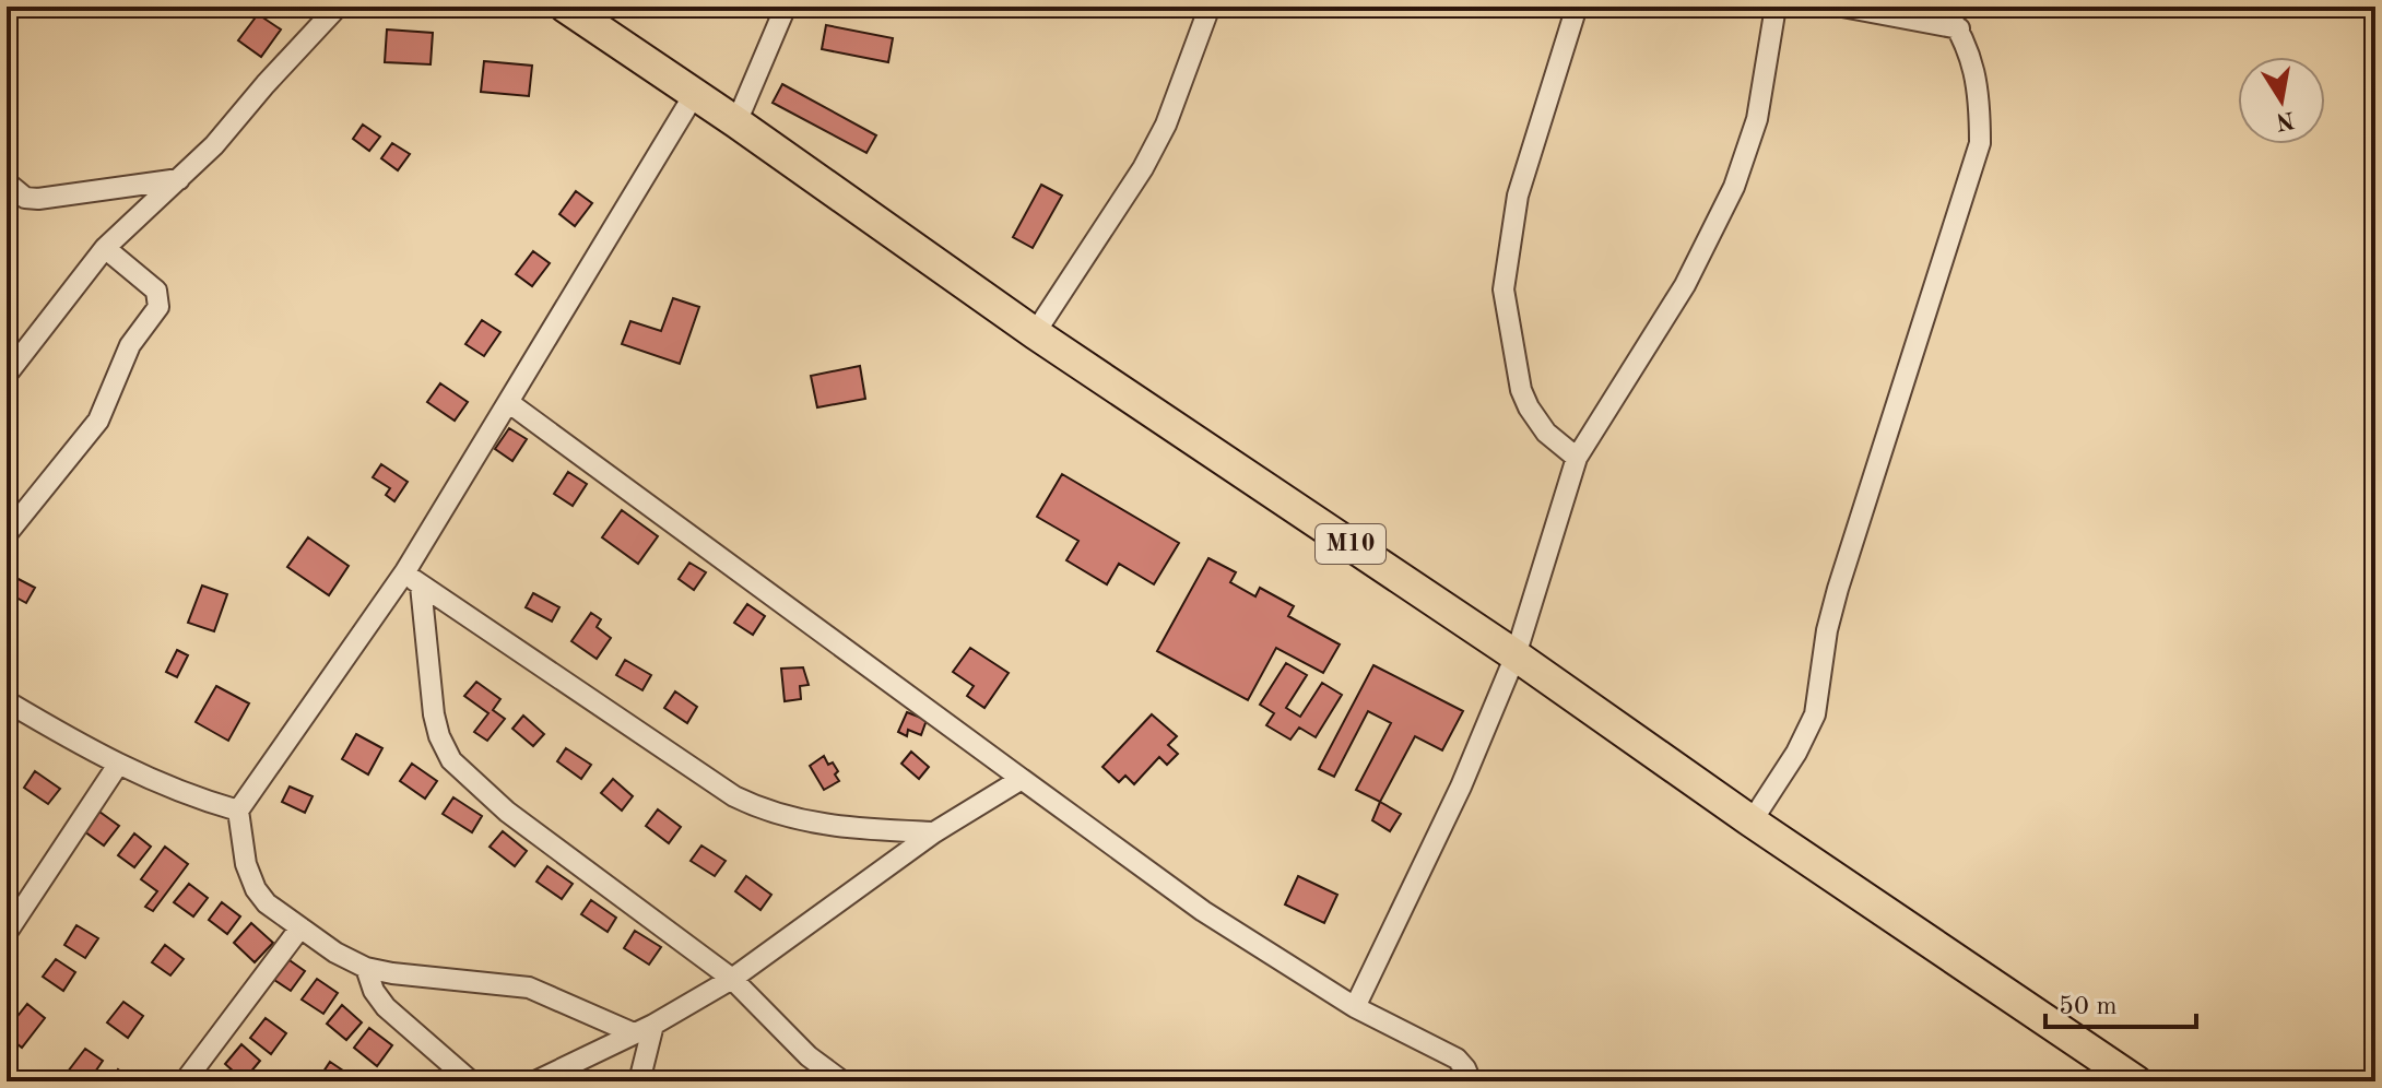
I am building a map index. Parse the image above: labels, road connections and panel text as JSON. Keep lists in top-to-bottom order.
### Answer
{
  "streets": {
    "main road": ["M10"]
  },
  "scale_bar": "50 m",
  "north": "bottom"
}
